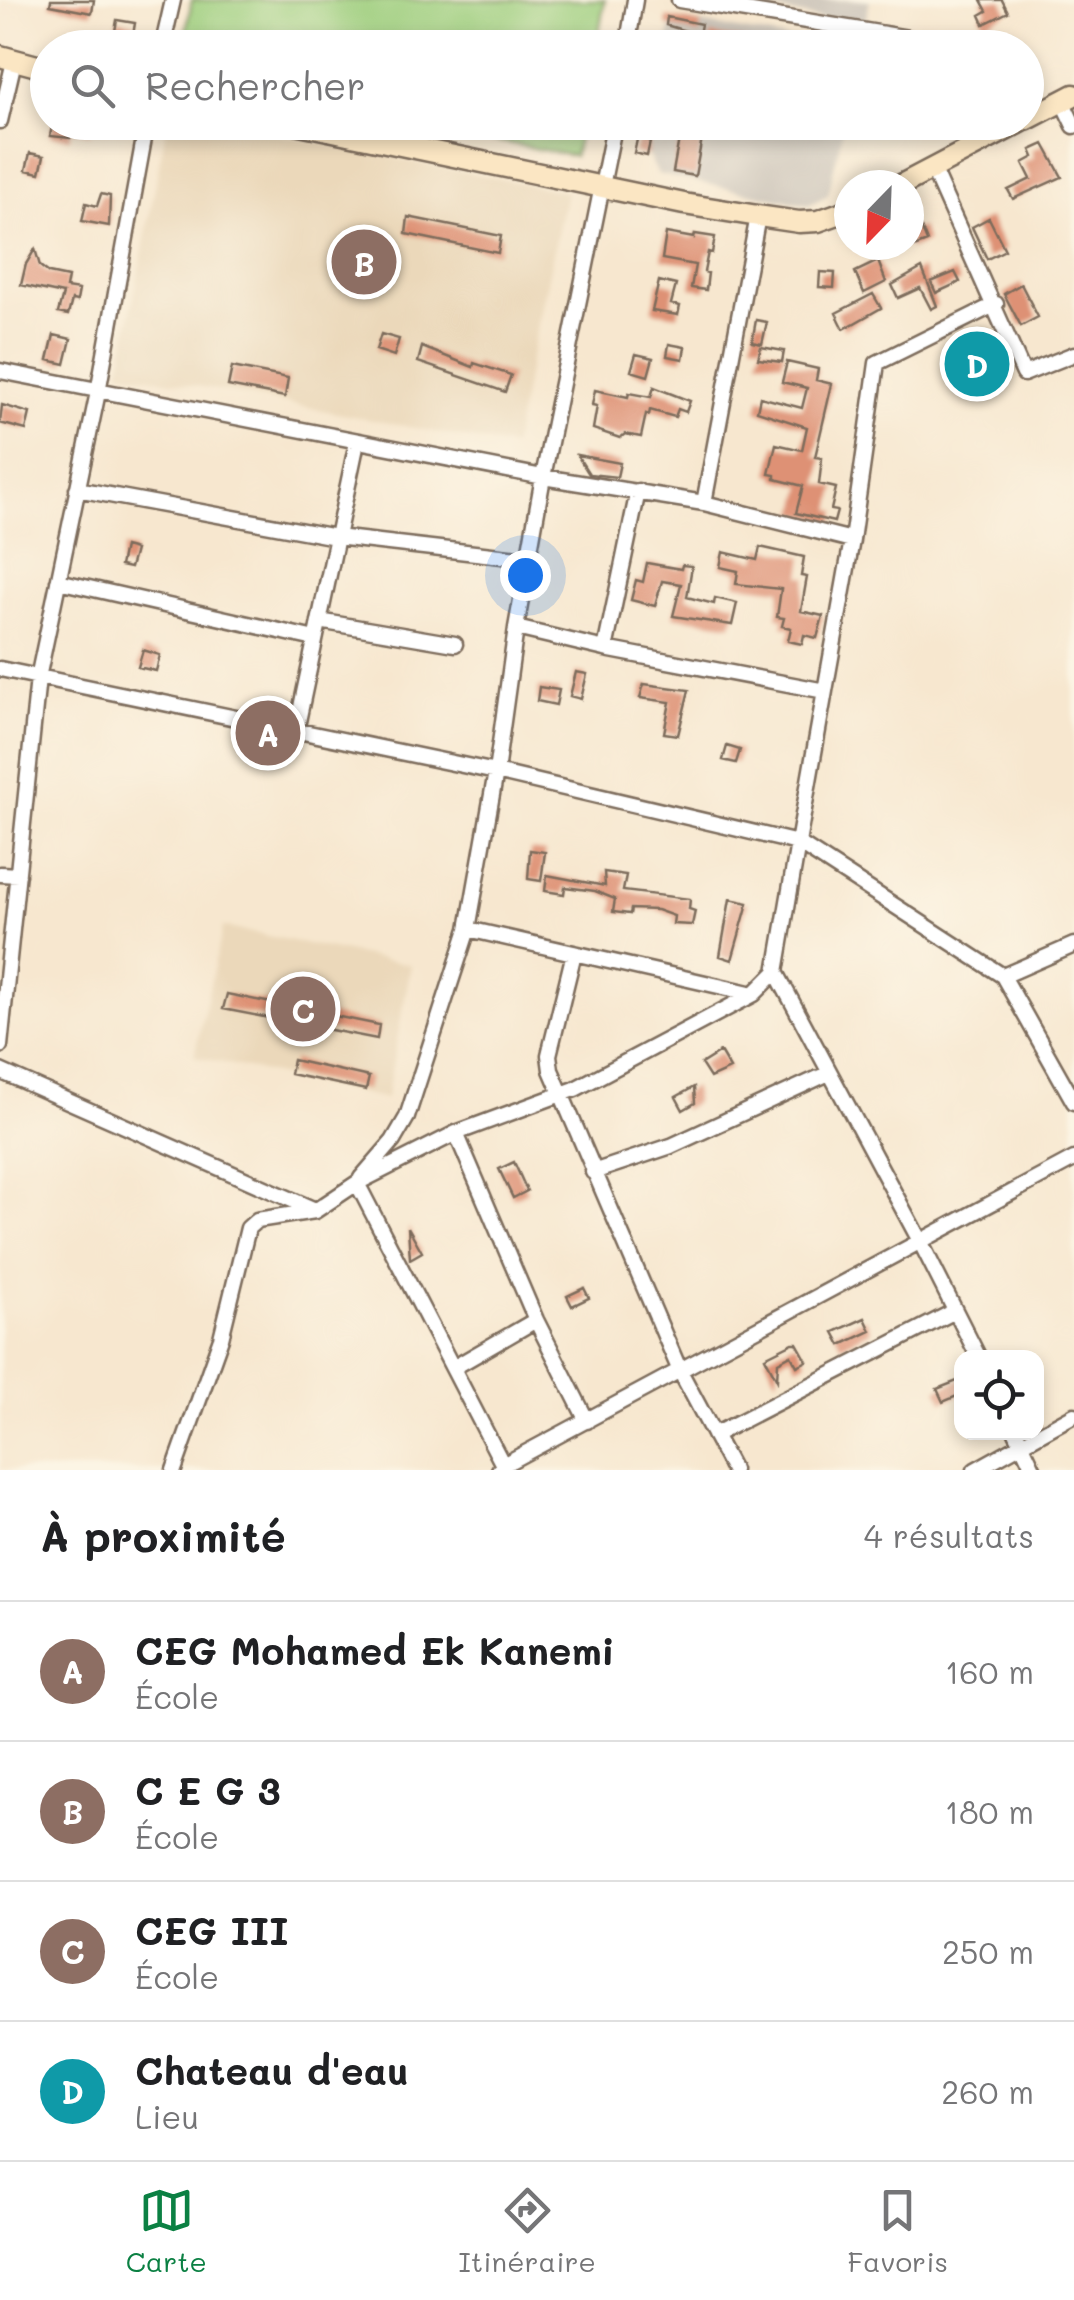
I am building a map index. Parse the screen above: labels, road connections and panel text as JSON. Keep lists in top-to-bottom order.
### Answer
{
  "north": "bottom left",
  "page": {
    "search": "Rechercher",
    "pins": [
      "B",
      "D",
      "A",
      "C"
    ],
    "heading": ["À proximité", "4 résultats"],
    "list": [
      {
        "mark": "A",
        "name": "CEG Mohamed Ek Kanemi",
        "note": "École",
        "value": "160 m"
      },
      {
        "mark": "B",
        "name": "C E G 3",
        "note": "École",
        "value": "180 m"
      },
      {
        "mark": "C",
        "name": "CEG III",
        "note": "École",
        "value": "250 m"
      },
      {
        "mark": "D",
        "name": "Chateau d'eau",
        "note": "Lieu",
        "value": "260 m"
      }
    ],
    "nav": ["Carte", "Itinéraire", "Favoris"]
  }
}
